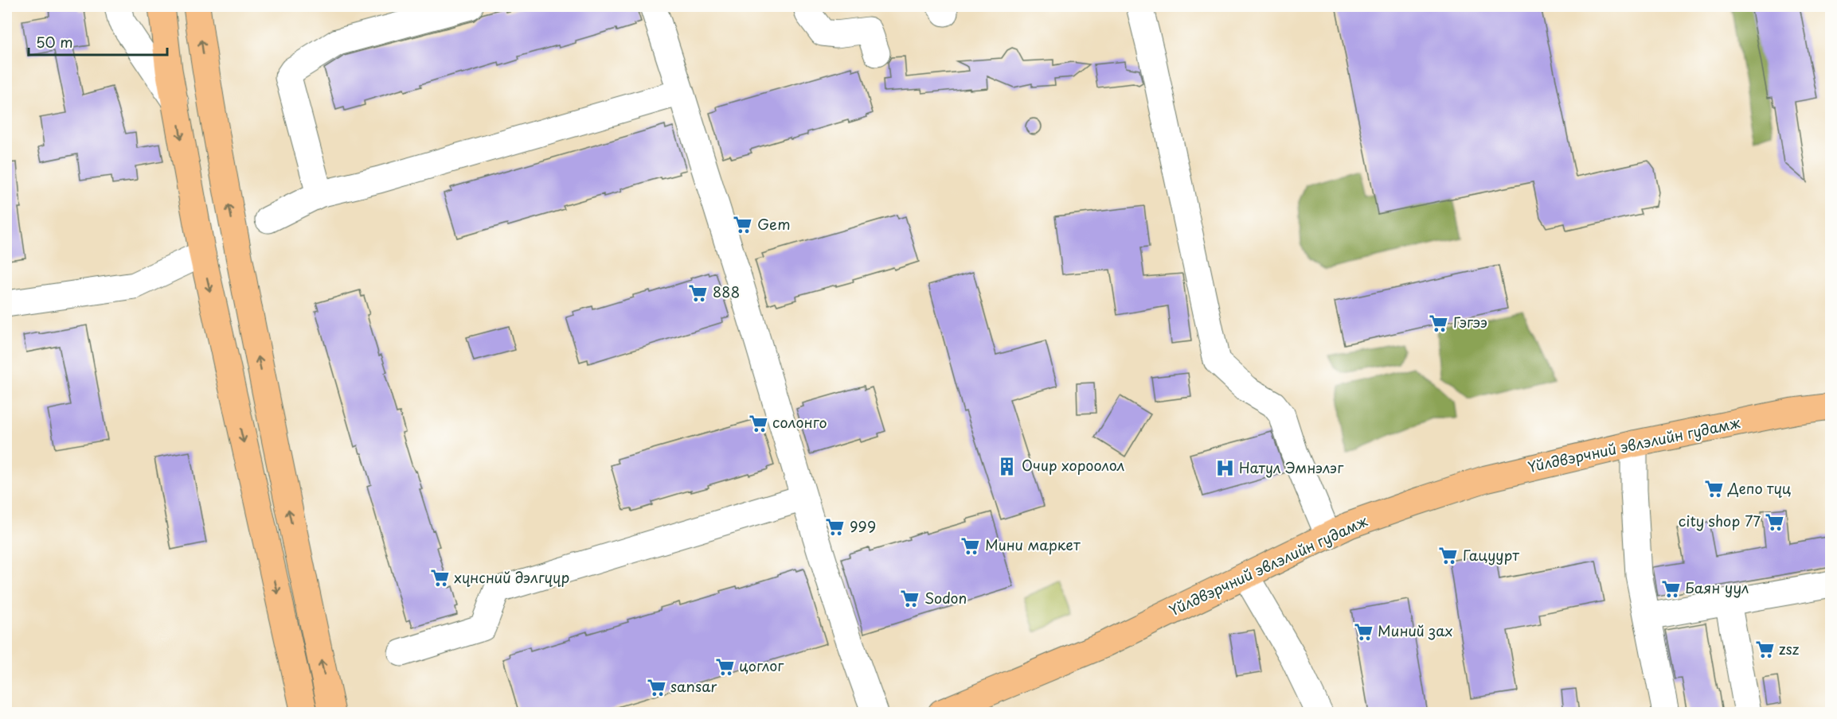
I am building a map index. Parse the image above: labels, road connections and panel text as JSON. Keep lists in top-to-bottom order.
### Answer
{
  "streets": {
    "main road": ["Үйлдвэрчний эвлэлийн гудамж"]
  },
  "places": {
    "supermarket": [
      "Gem",
      "888",
      "Гэгээ",
      "солонго",
      "Депо түц",
      "city shop 77",
      "999",
      "Мини маркет",
      "Гацуурт",
      "хүнсний дэлгүүр",
      "Баян уул",
      "Sodon",
      "Миний зах",
      "zsz",
      "цоглог",
      "sansar"
    ],
    "building": ["Очир хороолол"],
    "hospital": ["Натул Эмнэлэг"]
  },
  "scale_bar": "50 m"
}
